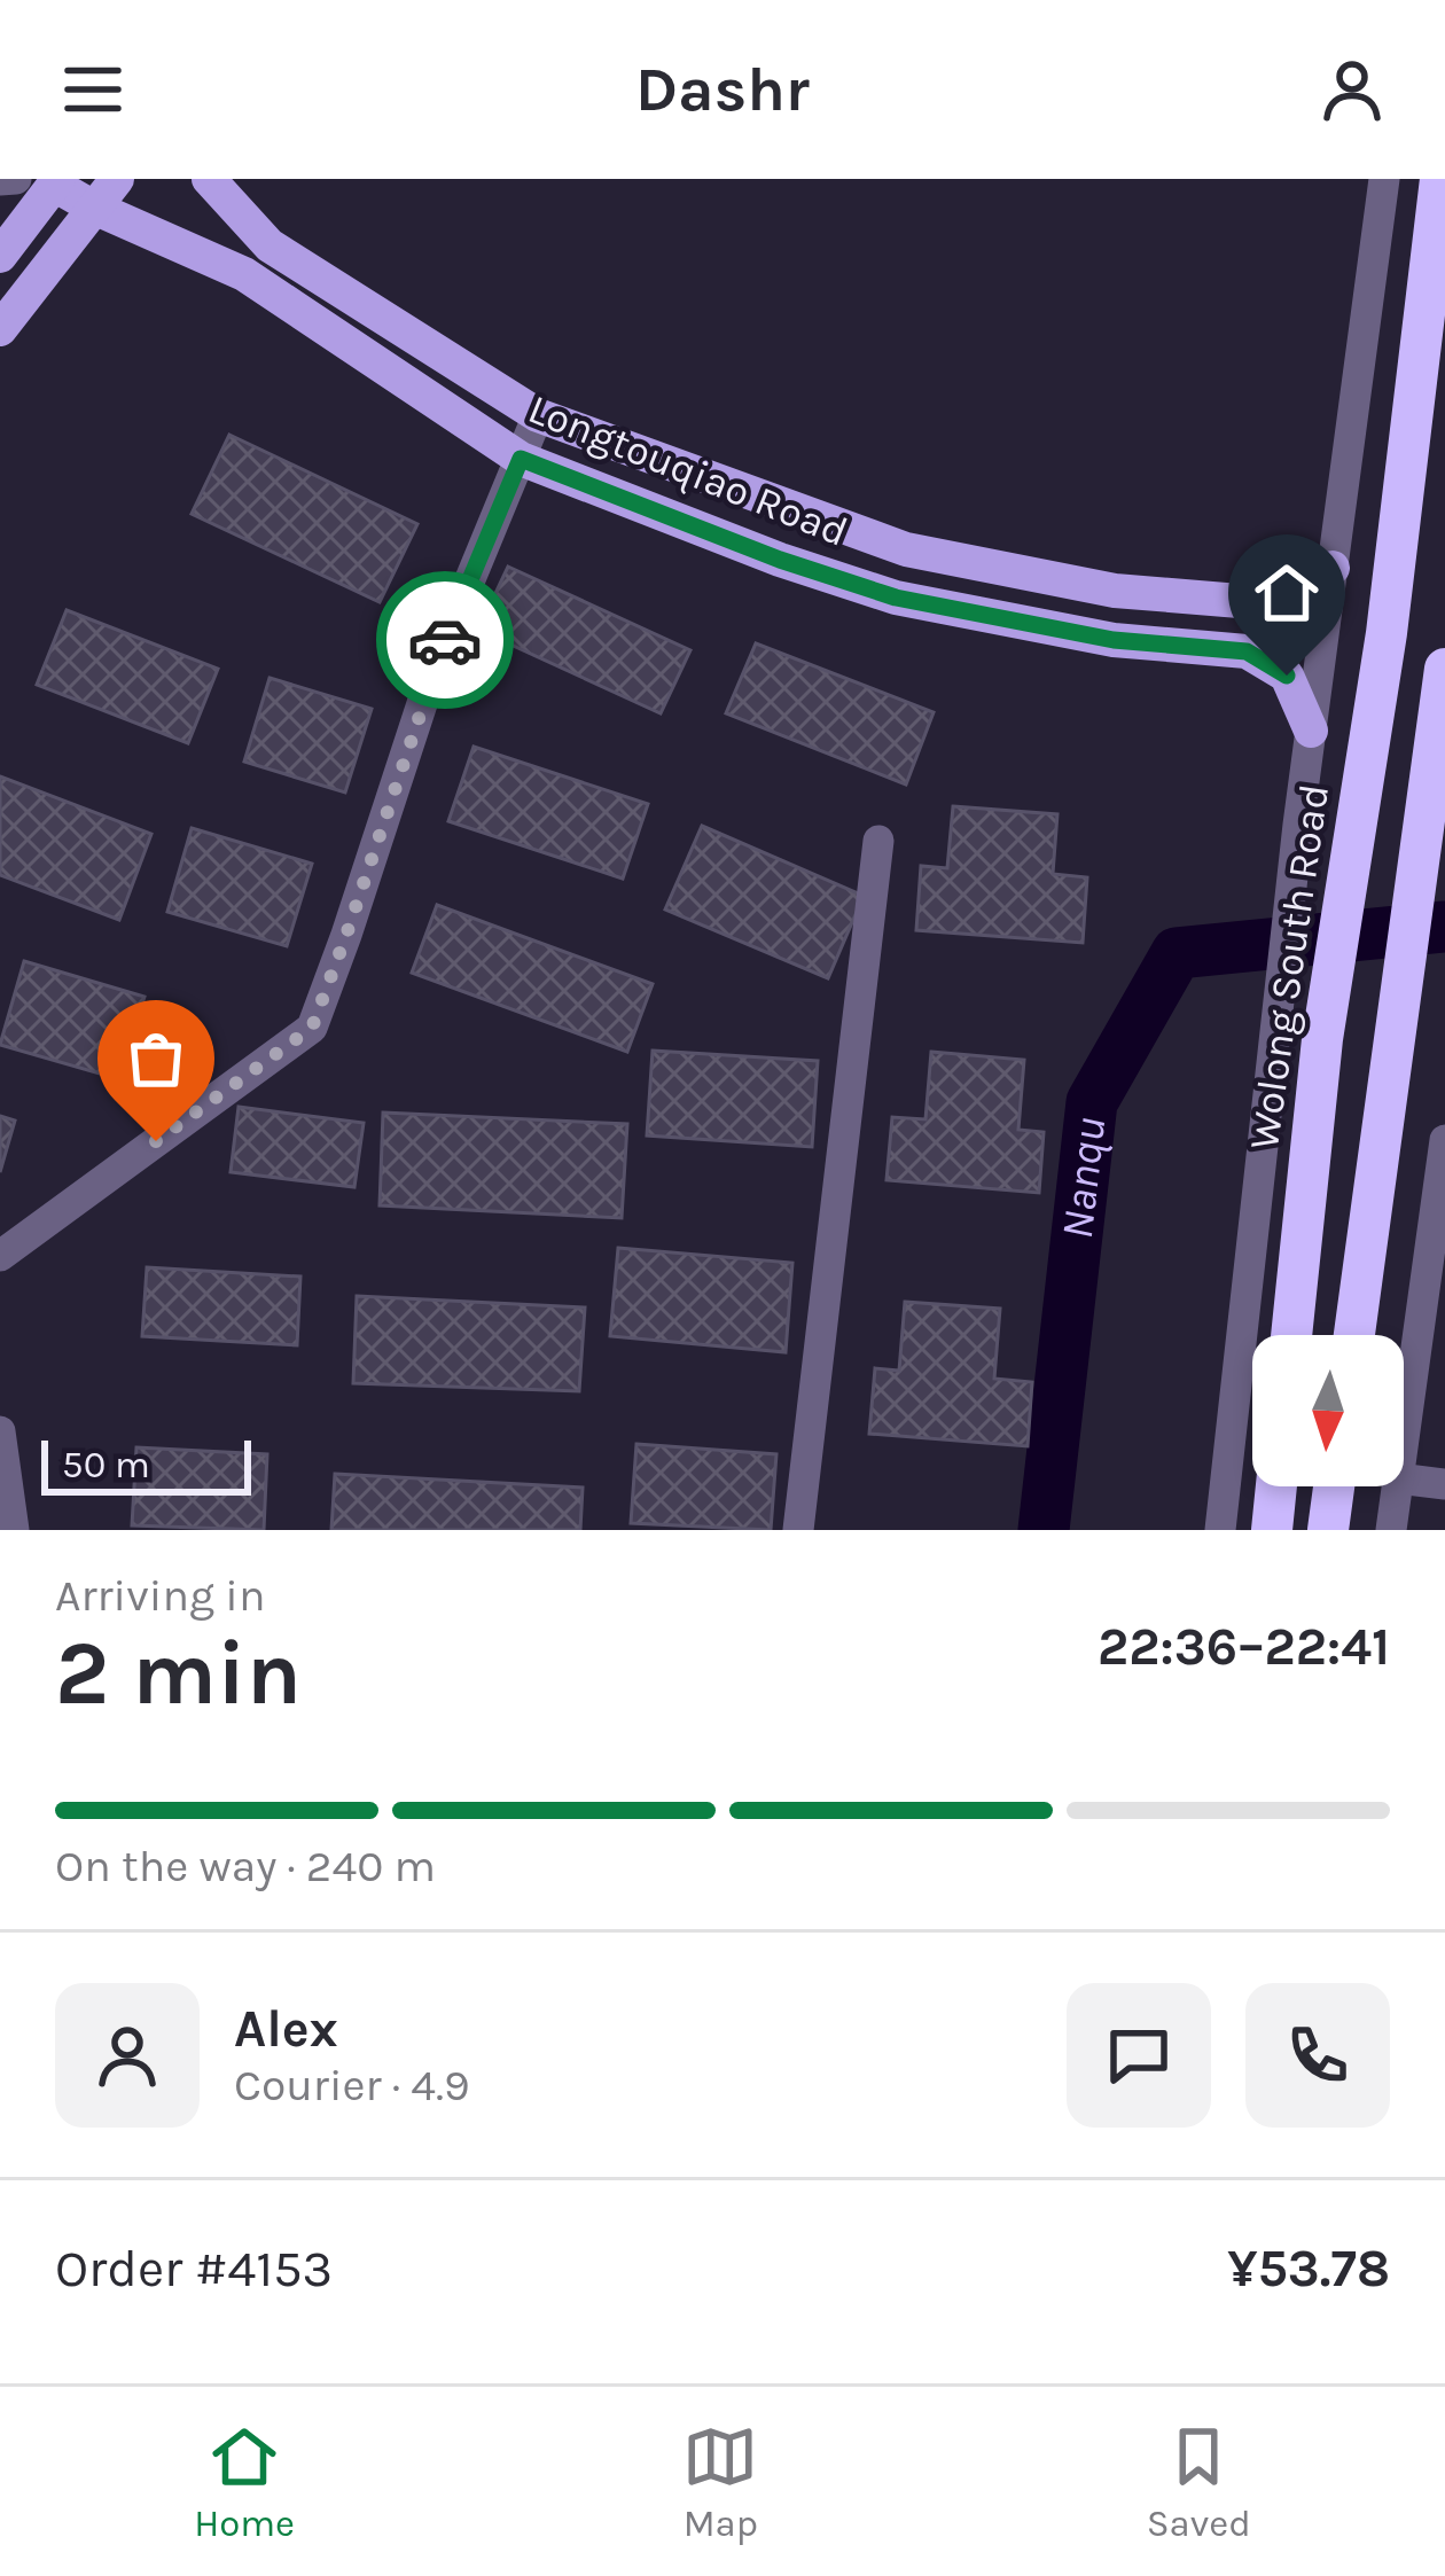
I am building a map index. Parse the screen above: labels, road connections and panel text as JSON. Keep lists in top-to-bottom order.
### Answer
{
  "streets": {
    "highway": ["Wolong South Road"],
    "main road": ["Longtouqiao Road"]
  },
  "water": ["Nanqu"],
  "scale_bar": "50 m",
  "north": "bottom",
  "page": {
    "header": "Dashr",
    "scale": "50 m",
    "heading": ["2 min", "Arriving in", "22:36–22:41"],
    "panel": [
      "Alex",
      "Courier · 4.9",
      "Order #4153",
      "¥53.78"
    ],
    "bar": "On the way · 240 m",
    "tabs": ["Home", "Map", "Saved"]
  }
}
